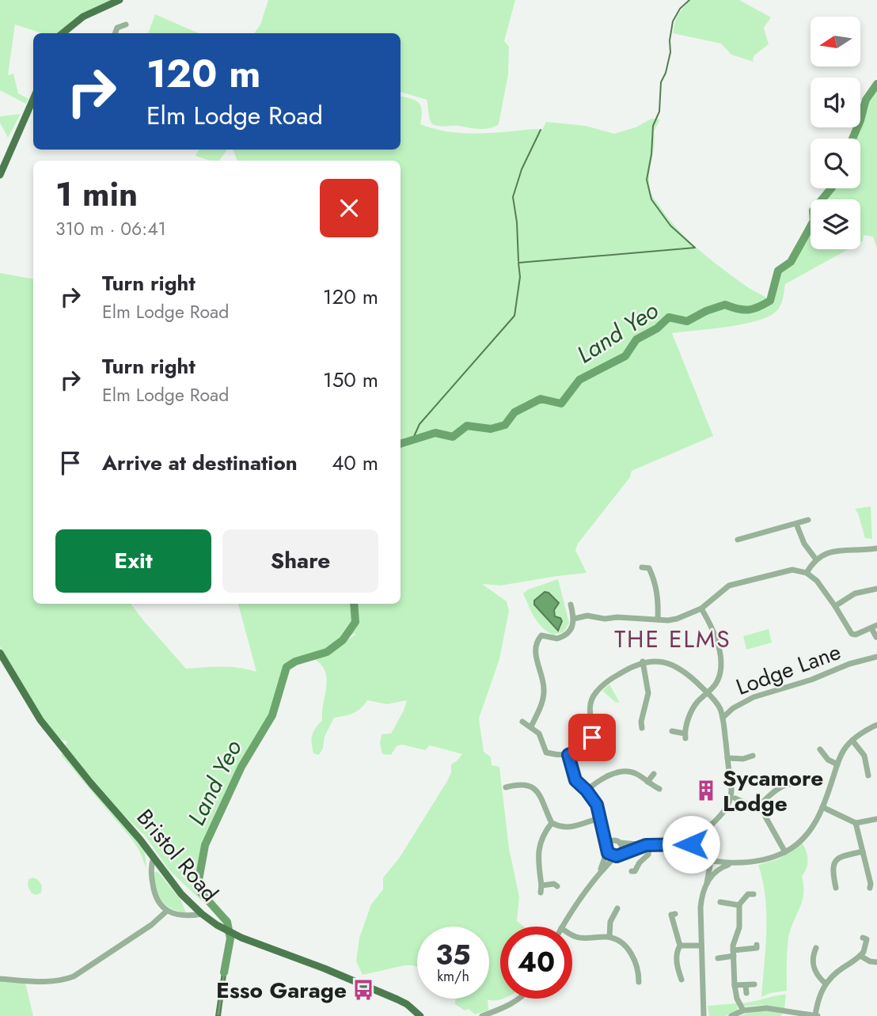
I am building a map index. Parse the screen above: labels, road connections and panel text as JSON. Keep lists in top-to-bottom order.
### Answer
{
  "streets": {
    "main road": ["Bristol Road"],
    "street": ["Lodge Lane"]
  },
  "districts": ["THE ELMS"],
  "water": ["Land Yeo"],
  "places": {
    "building": ["Sycamore Lodge"],
    "bus stop": ["Esso Garage"]
  },
  "north": "left",
  "page": {
    "turn": ["120 m", "Elm Lodge Road"],
    "heading": ["1 min", "310 m · 06:41"],
    "list": [
      {
        "name": "Turn right",
        "note": "Elm Lodge Road",
        "value": "120 m"
      },
      {
        "name": "Turn right",
        "note": "Elm Lodge Road",
        "value": "150 m"
      },
      {
        "name": "Arrive at destination",
        "value": "40 m"
      }
    ],
    "buttons": ["Exit", "Share"],
    "speed": "35 km/h",
    "limit": "40"
  }
}
